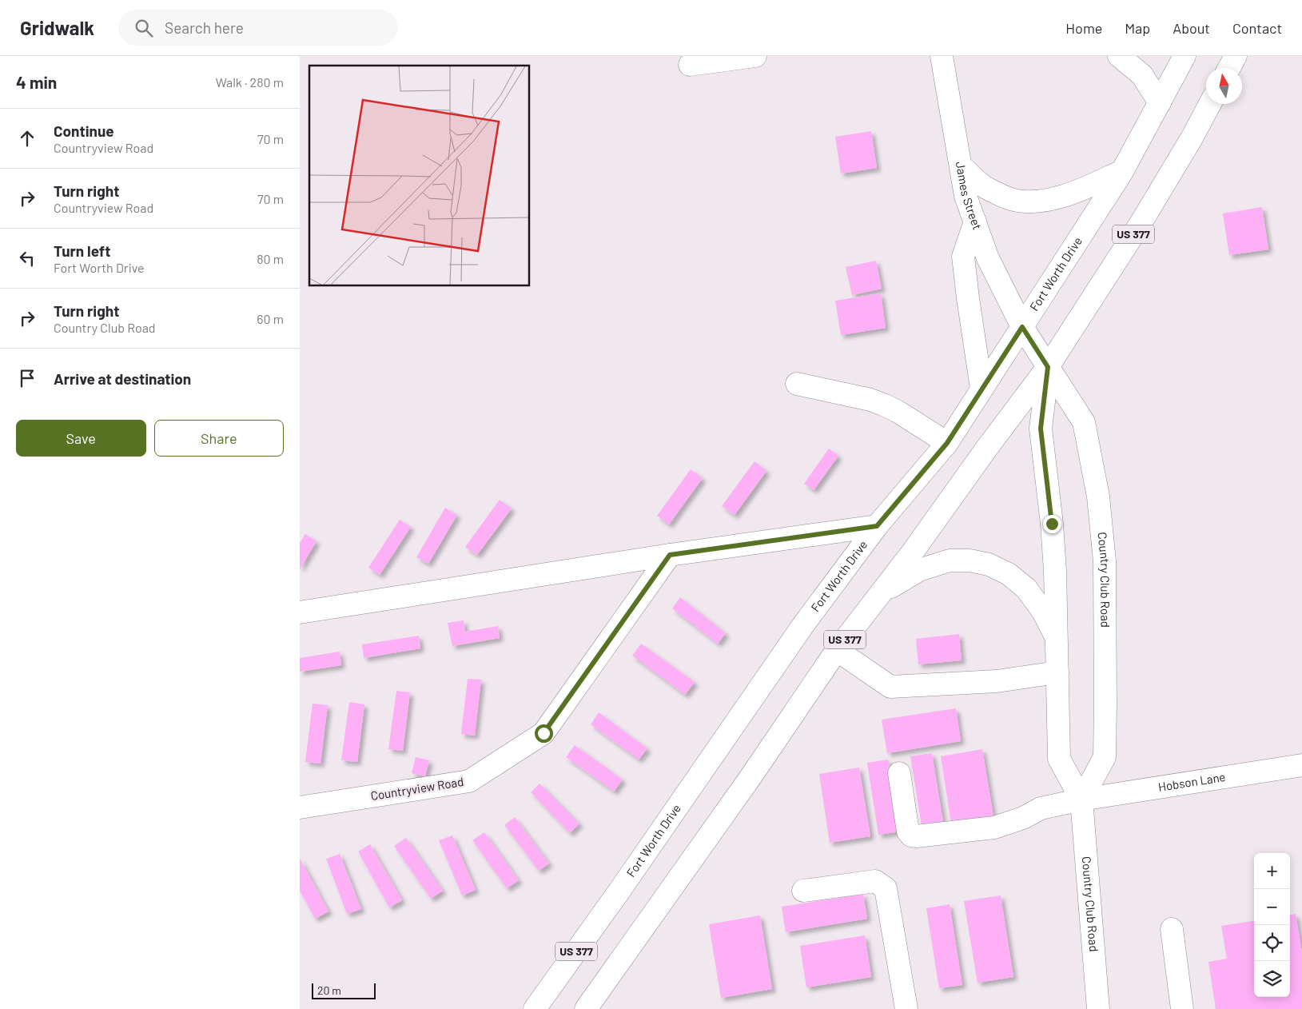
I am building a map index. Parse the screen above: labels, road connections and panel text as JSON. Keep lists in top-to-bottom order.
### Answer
{
  "streets": {
    "main road": [
      "James Street",
      "US 377",
      "Fort Worth Drive",
      "Country Club Road",
      "Hobson Lane",
      "Countryview Road"
    ]
  },
  "crossings": [
    ["James Street", "Fort Worth Drive"],
    ["James Street", "Country Club Road"],
    ["US 377", "Country Club Road"],
    ["Fort Worth Drive", "Country Club Road"],
    ["Country Club Road", "Hobson Lane"]
  ],
  "scale_bar": "20 m",
  "north": "top",
  "page": {
    "header": "Gridwalk",
    "search": "Search here",
    "nav": [
      "Home",
      "Map",
      "About",
      "Contact"
    ],
    "heading": ["4 min", "Walk · 280 m"],
    "list": [
      ["Continue", "Countryview Road", "70 m"],
      ["Turn right", "Countryview Road", "70 m"],
      ["Turn left", "Fort Worth Drive", "80 m"],
      ["Turn right", "Country Club Road", "60 m"],
      "Arrive at destination"
    ],
    "buttons": ["Save", "Share"],
    "map_buttons": ["+", "−"],
    "scale": "20 m"
  }
}
